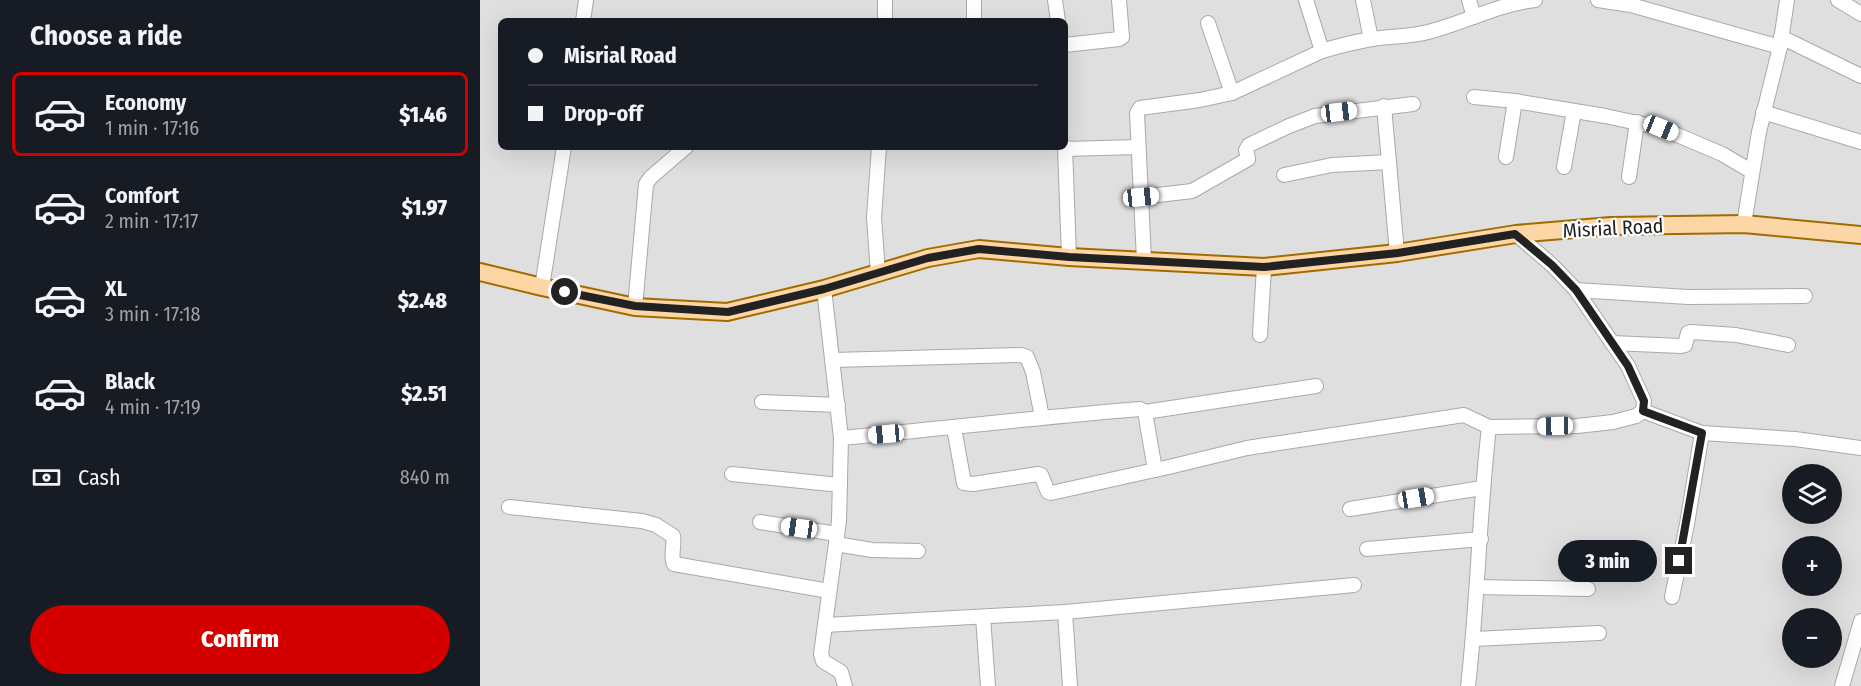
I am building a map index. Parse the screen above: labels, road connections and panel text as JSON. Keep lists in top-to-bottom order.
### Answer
{
  "streets": {
    "main road": ["Misrial Road"]
  },
  "page": {
    "heading": "Choose a ride",
    "banner": ["Misrial Road", "Drop-off"],
    "list": [
      {
        "name": "Economy",
        "note": "1 min · 17:16",
        "value": "$1.46"
      },
      {
        "name": "Comfort",
        "note": "2 min · 17:17",
        "value": "$1.97"
      },
      {
        "name": "XL",
        "note": "3 min · 17:18",
        "value": "$2.48"
      },
      {
        "name": "Black",
        "note": "4 min · 17:19",
        "value": "$2.51"
      }
    ],
    "pay": ["Cash", "840 m"],
    "map_buttons": ["+", "−"],
    "bubble": "3 min",
    "buttons": "Confirm"
  }
}
